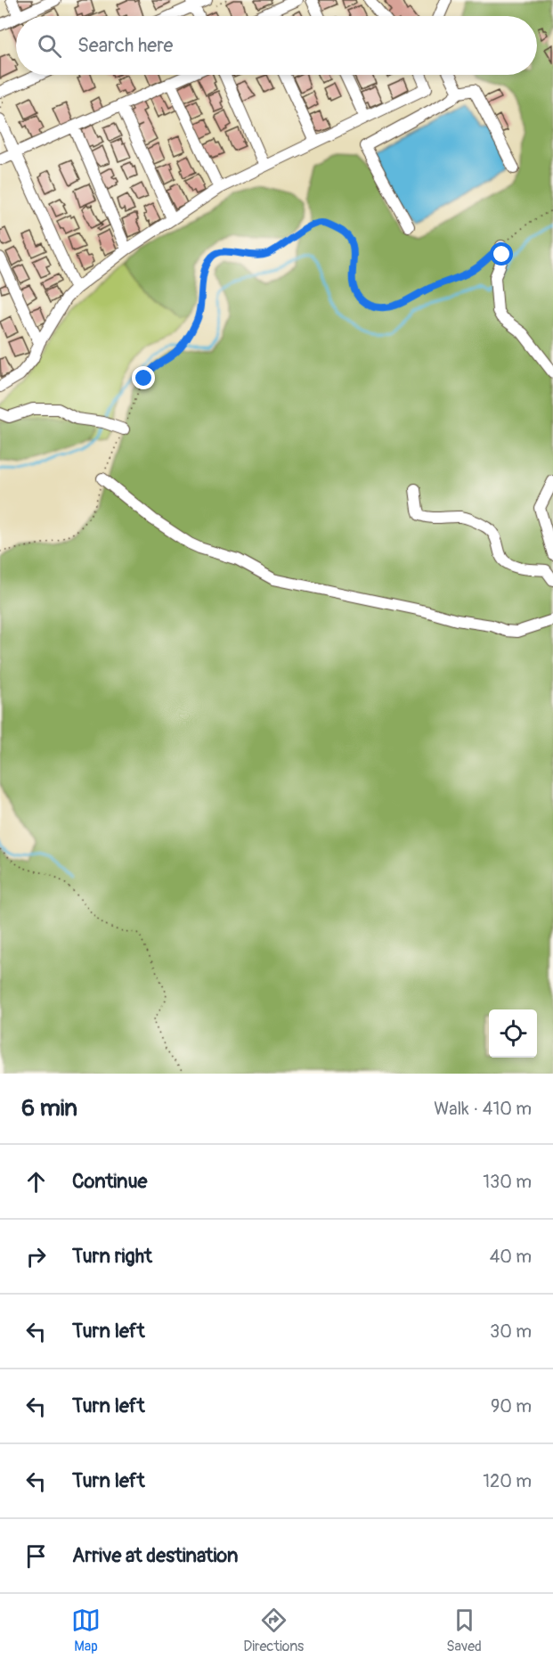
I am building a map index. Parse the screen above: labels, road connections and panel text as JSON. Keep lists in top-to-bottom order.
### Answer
{
  "page": {
    "search": "Search here",
    "heading": ["6 min", "Walk · 410 m"],
    "list": [
      ["Continue", "130 m"],
      ["Turn right", "40 m"],
      ["Turn left", "30 m"],
      ["Turn left", "90 m"],
      ["Turn left", "120 m"],
      "Arrive at destination"
    ],
    "nav": ["Map", "Directions", "Saved"]
  }
}
